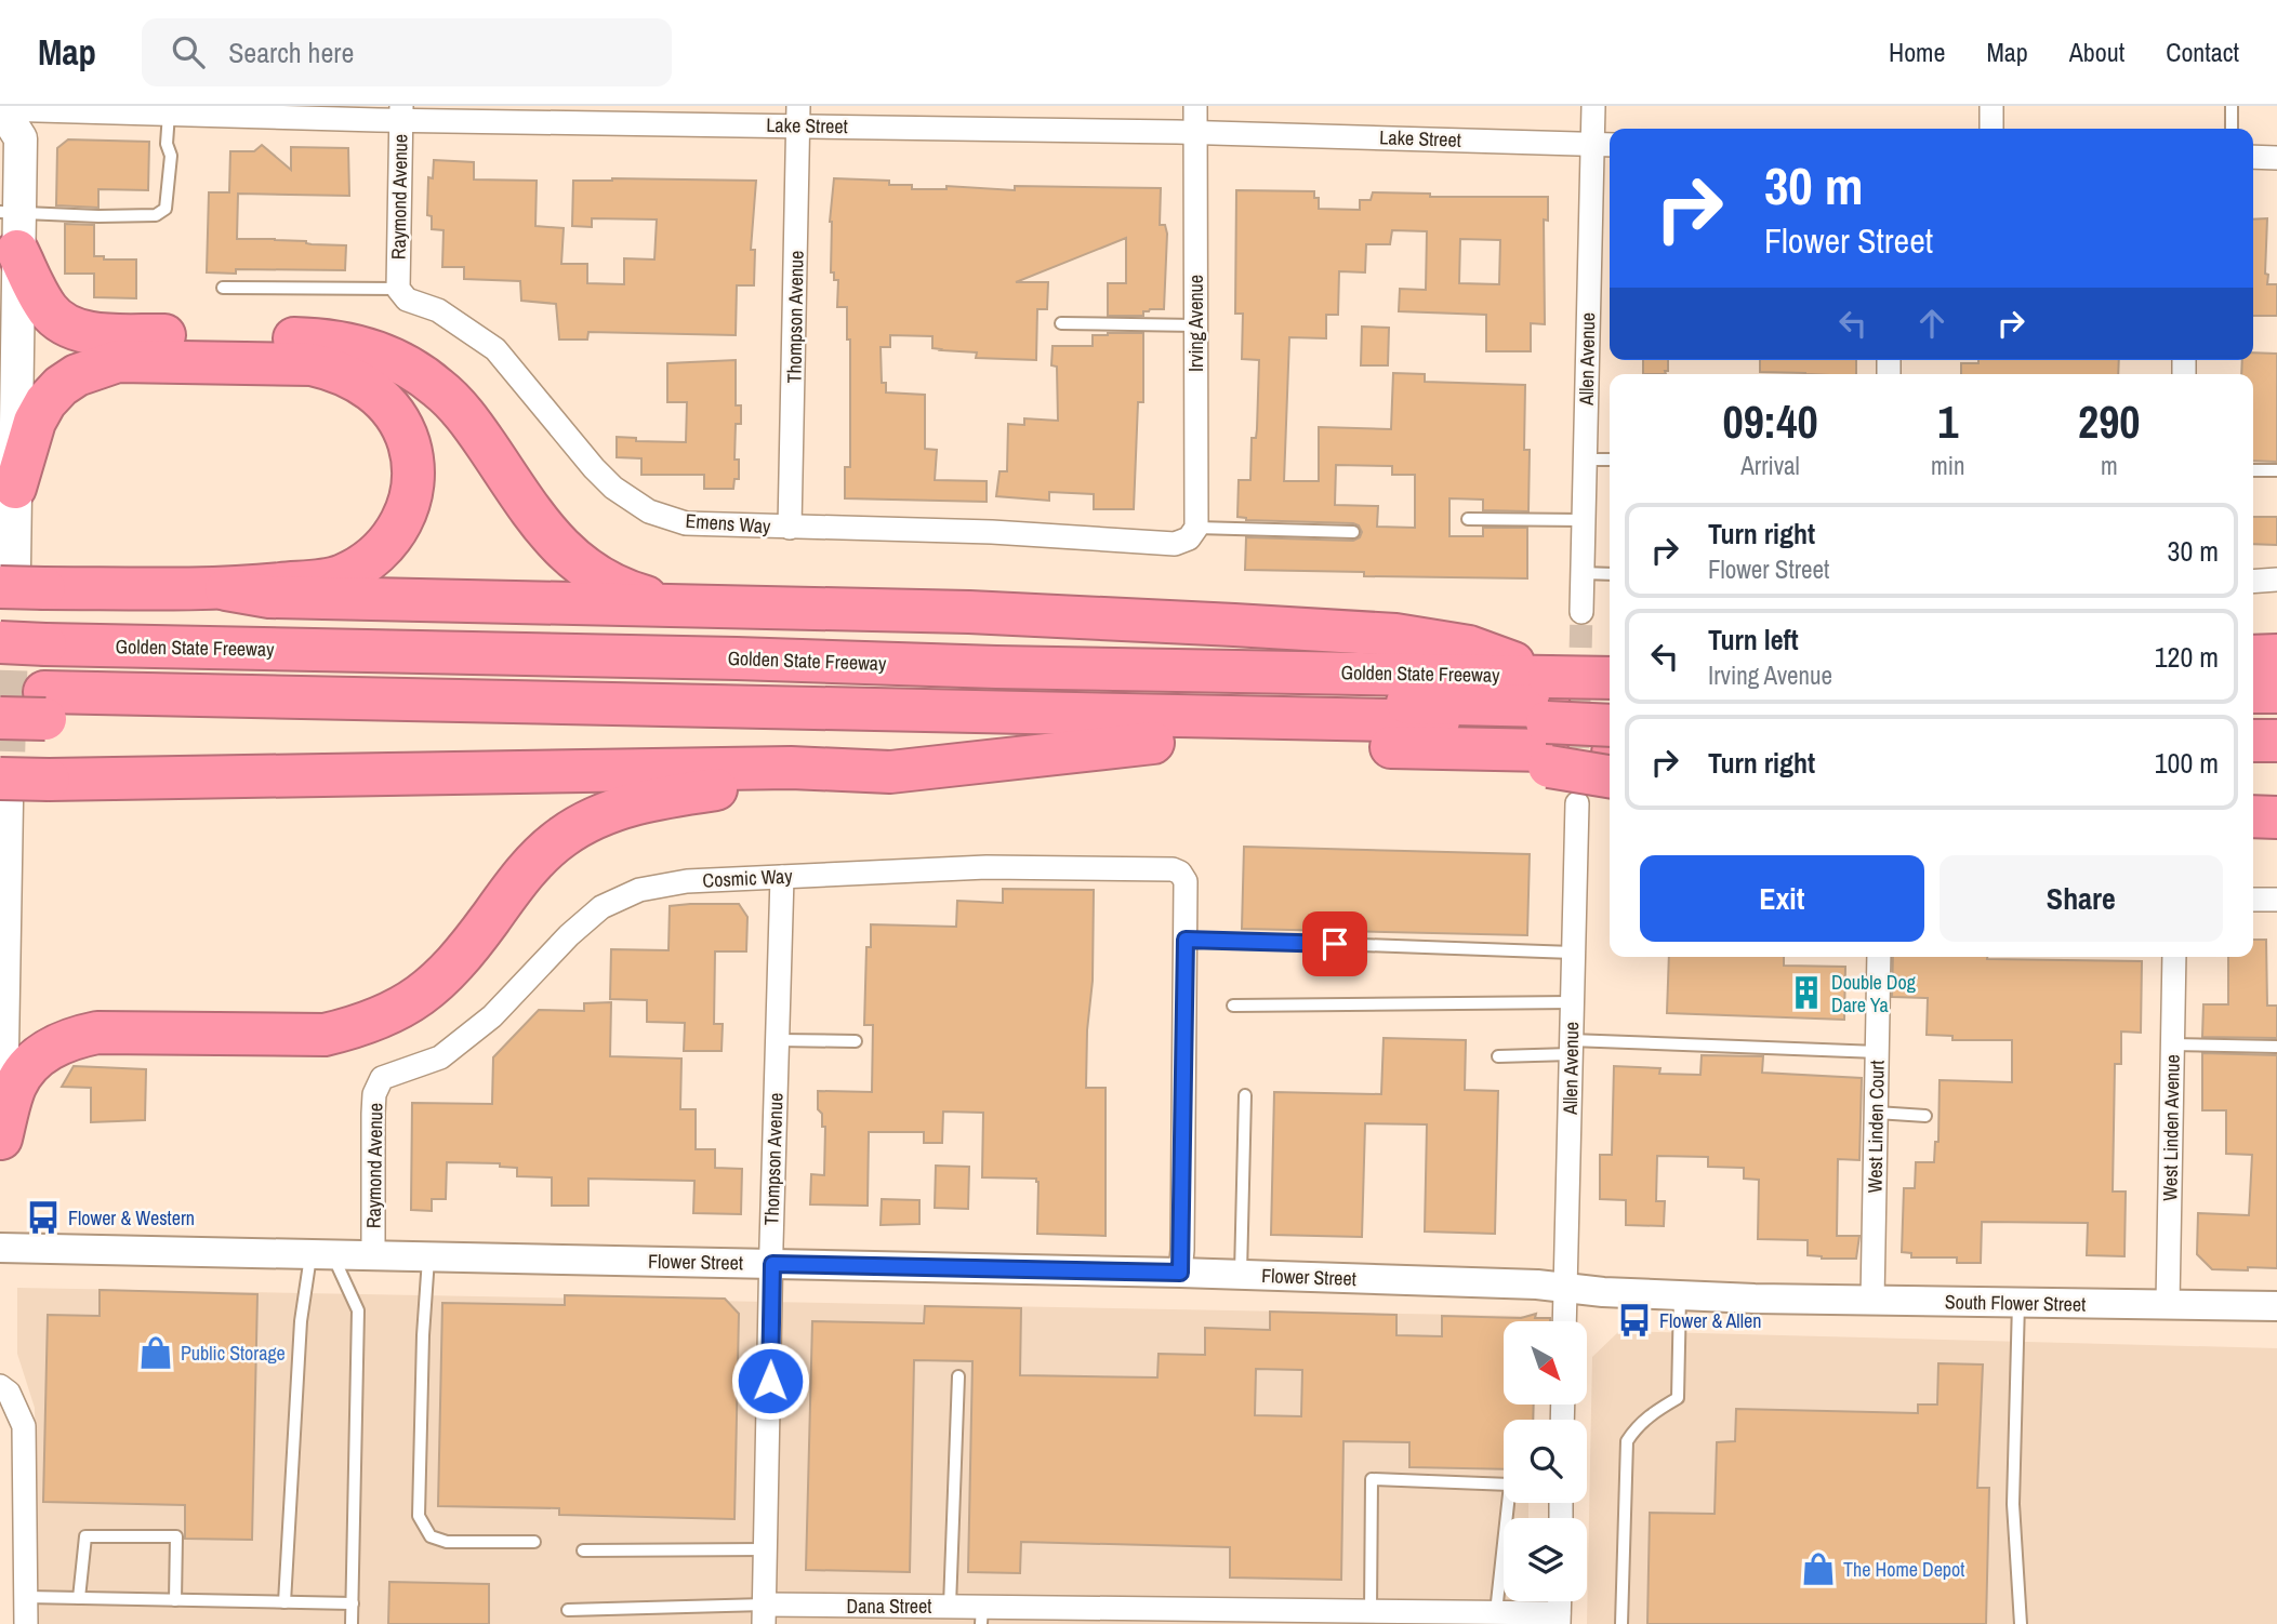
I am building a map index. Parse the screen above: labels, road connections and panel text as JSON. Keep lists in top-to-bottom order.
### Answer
{
  "streets": {
    "highway": ["Golden State Freeway"],
    "street": [
      "Lake Street",
      "Raymond Avenue",
      "Thompson Avenue",
      "Irving Avenue",
      "Allen Avenue",
      "Emens Way",
      "Cosmic Way",
      "West Linden Court",
      "West Linden Avenue",
      "Flower Street",
      "South Flower Street",
      "Dana Street"
    ]
  },
  "crossings": [
    ["Lake Street", "Raymond Avenue"],
    ["Lake Street", "Thompson Avenue"],
    ["Lake Street", "Irving Avenue"],
    ["Lake Street", "Allen Avenue"],
    ["Raymond Avenue", "Emens Way"],
    ["Raymond Avenue", "Cosmic Way"],
    ["Raymond Avenue", "Flower Street"],
    ["Thompson Avenue", "Emens Way"],
    ["Thompson Avenue", "Cosmic Way"],
    ["Thompson Avenue", "Flower Street"],
    ["Thompson Avenue", "Dana Street"],
    ["Irving Avenue", "Emens Way"],
    ["Allen Avenue", "Flower Street"],
    ["West Linden Court", "South Flower Street"],
    ["West Linden Avenue", "South Flower Street"],
    ["Flower Street", "South Flower Street"]
  ],
  "places": {
    "building": ["Double Dog Dare Ya"],
    "bus stop": ["Flower & Western", "Flower & Allen"],
    "shop": ["Public Storage", "The Home Depot"]
  },
  "north": "bottom right",
  "page": {
    "header": "Map",
    "search": "Search here",
    "nav": [
      "Home",
      "Map",
      "About",
      "Contact"
    ],
    "turn": ["30 m", "Flower Street"],
    "eta": [
      "09:40",
      "Arrival",
      "1",
      "min",
      "290",
      "m"
    ],
    "list": [
      {
        "name": "Turn right",
        "note": "Flower Street",
        "value": "30 m"
      },
      {
        "name": "Turn left",
        "note": "Irving Avenue",
        "value": "120 m"
      },
      {
        "name": "Turn right",
        "value": "100 m"
      }
    ],
    "buttons": ["Exit", "Share"]
  }
}
